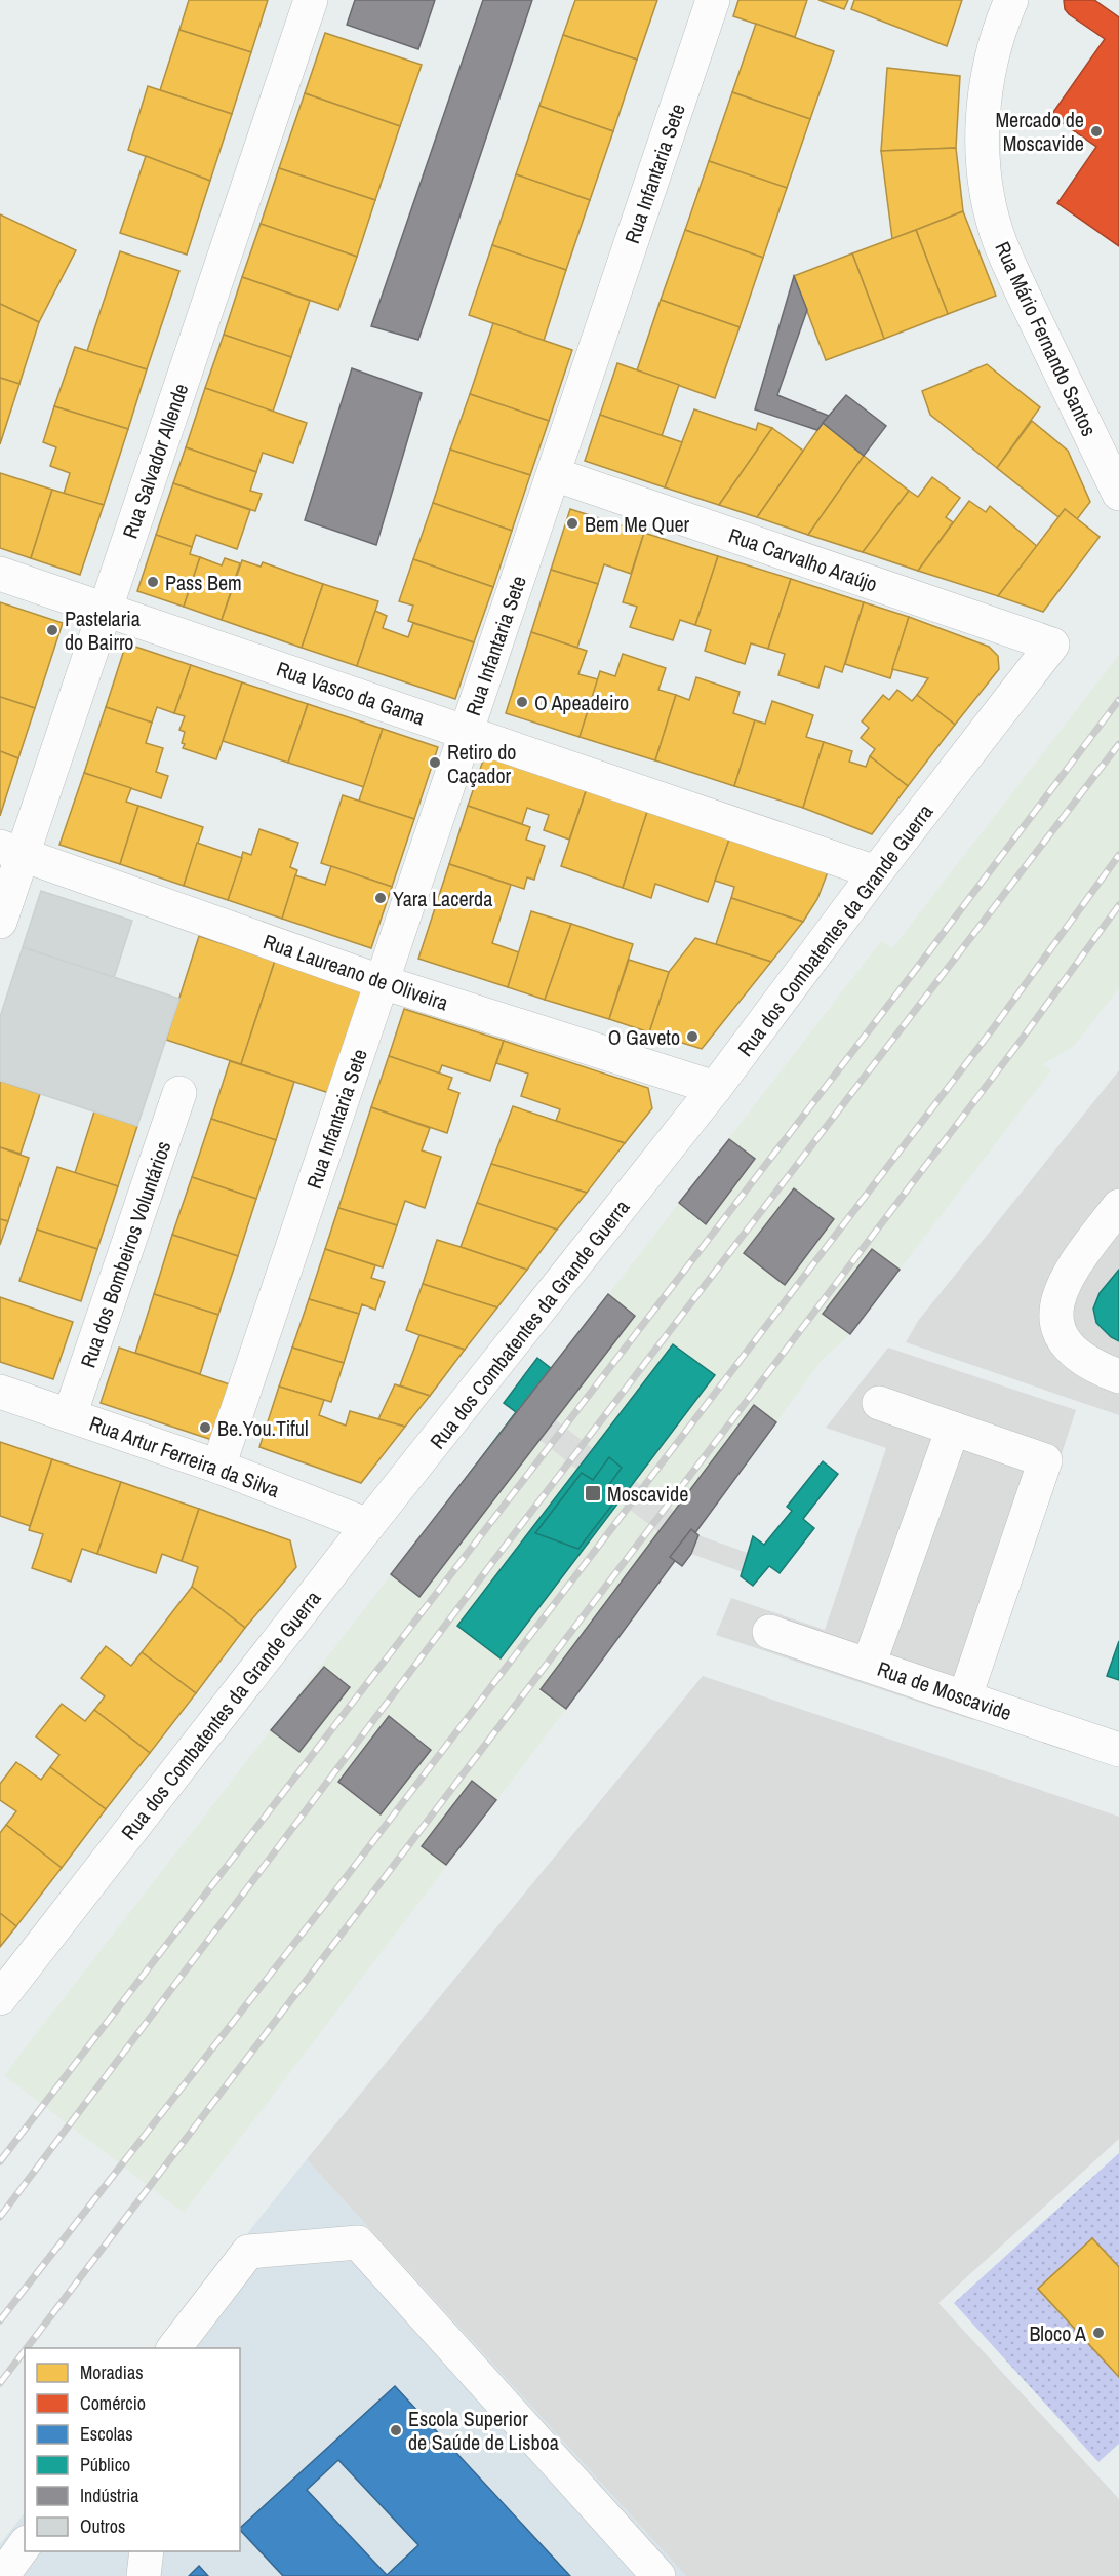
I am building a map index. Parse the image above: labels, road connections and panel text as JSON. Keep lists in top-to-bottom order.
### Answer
{
  "streets": {
    "street": [
      "Rua Infantaria Sete",
      "Rua Mário Fernando Santos",
      "Rua Salvador Allende",
      "Rua Carvalho Araújo",
      "Rua Vasco da Gama",
      "Rua dos Combatentes da Grande Guerra",
      "Rua Laureano de Oliveira",
      "Rua dos Bombeiros Voluntários",
      "Rua Artur Ferreira da Silva",
      "Rua de Moscavide"
    ]
  },
  "crossings": [
    ["Rua Infantaria Sete", "Rua Carvalho Araújo"],
    ["Rua Infantaria Sete", "Rua Vasco da Gama"],
    ["Rua Infantaria Sete", "Rua Laureano de Oliveira"],
    ["Rua Infantaria Sete", "Rua Artur Ferreira da Silva"],
    ["Rua Salvador Allende", "Rua Vasco da Gama"],
    ["Rua Salvador Allende", "Rua Laureano de Oliveira"],
    ["Rua Carvalho Araújo", "Rua dos Combatentes da Grande Guerra"],
    ["Rua Vasco da Gama", "Rua dos Combatentes da Grande Guerra"],
    ["Rua dos Combatentes da Grande Guerra", "Rua Laureano de Oliveira"],
    ["Rua dos Combatentes da Grande Guerra", "Rua Artur Ferreira da Silva"],
    ["Rua dos Bombeiros Voluntários", "Rua Artur Ferreira da Silva"]
  ],
  "places": {
    "other": [
      "Mercado de Moscavide",
      "Bem Me Quer",
      "Pass Bem",
      "Pastelaria do Bairro",
      "O Apeadeiro",
      "Retiro do Caçador",
      "Yara Lacerda",
      "O Gaveto",
      "Be.You.Tiful",
      "Bloco A",
      "Escola Superior de Saúde de Lisboa"
    ],
    "transit": ["Moscavide"]
  },
  "legend": [
    "Moradias",
    "Comércio",
    "Escolas",
    "Público",
    "Indústria",
    "Outros"
  ]
}
